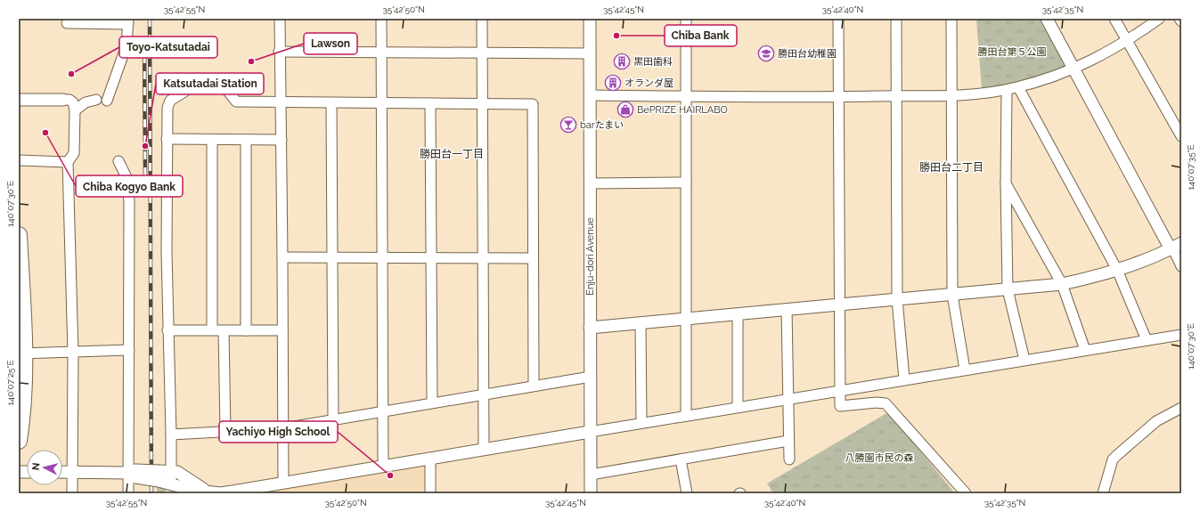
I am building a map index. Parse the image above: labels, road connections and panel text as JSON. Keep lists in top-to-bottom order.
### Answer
{
  "streets": {
    "street": ["Enju-dori Avenue"]
  },
  "districts": ["勝田台一丁目", "勝田台二丁目"],
  "parks": ["勝田台第５公園", "八勝園市民の森"],
  "places": {
    "other": [
      "Chiba Bank",
      "Lawson",
      "Toyo-Katsutadai",
      "Chiba Kogyo Bank",
      "Katsutadai Station",
      "Yachiyo High School"
    ],
    "school or university": ["勝田台幼稚園"],
    "building": ["黒田歯科", "オランダ屋"],
    "shop": ["BePRIZE HAIRLABO"],
    "bar": ["barたまい"]
  },
  "north": "left",
  "coordinates": [
    "35°42'55\"N",
    "35°42'50\"N",
    "35°42'45\"N",
    "35°42'40\"N",
    "35°42'35\"N",
    "140°07'35\"E",
    "140°07'30\"E",
    "140°07'25\"E"
  ]
}
